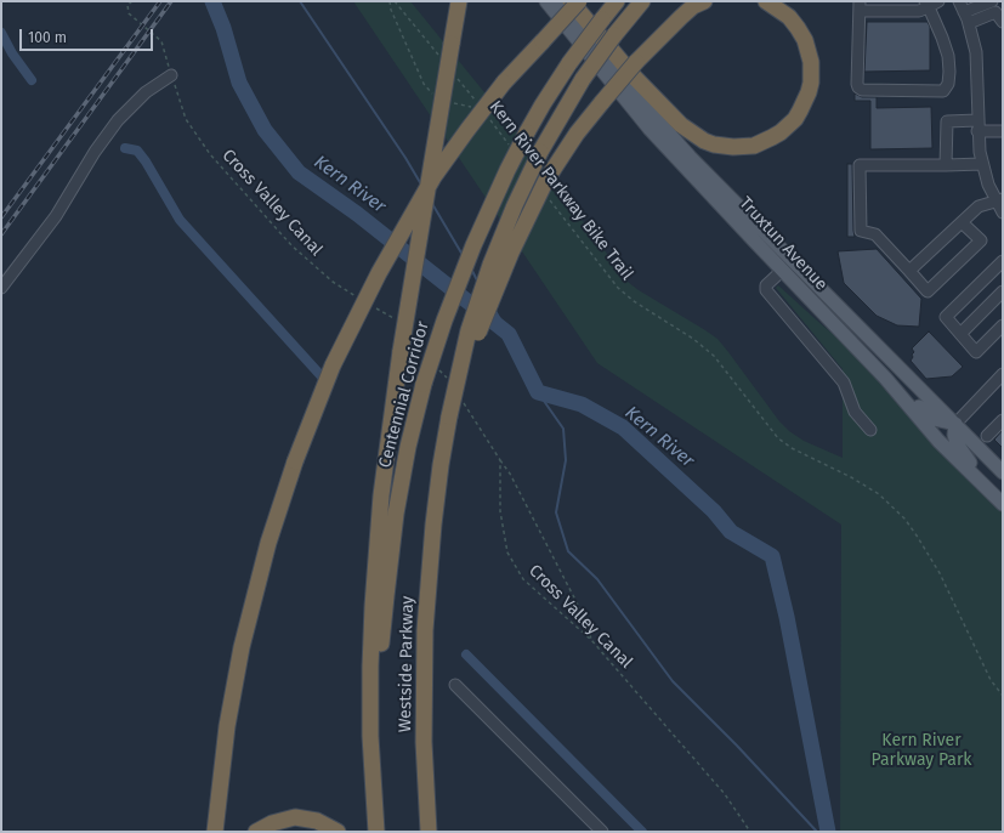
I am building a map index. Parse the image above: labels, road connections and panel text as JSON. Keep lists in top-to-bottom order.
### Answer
{
  "streets": {
    "highway": ["Centennial Corridor", "Westside Parkway"],
    "main road": ["Truxtun Avenue"],
    "path": ["Kern River Parkway Bike Trail", "Cross Valley Canal"]
  },
  "water": ["Kern River"],
  "parks": ["Kern River Parkway Park"],
  "scale_bar": "100 m"
}
